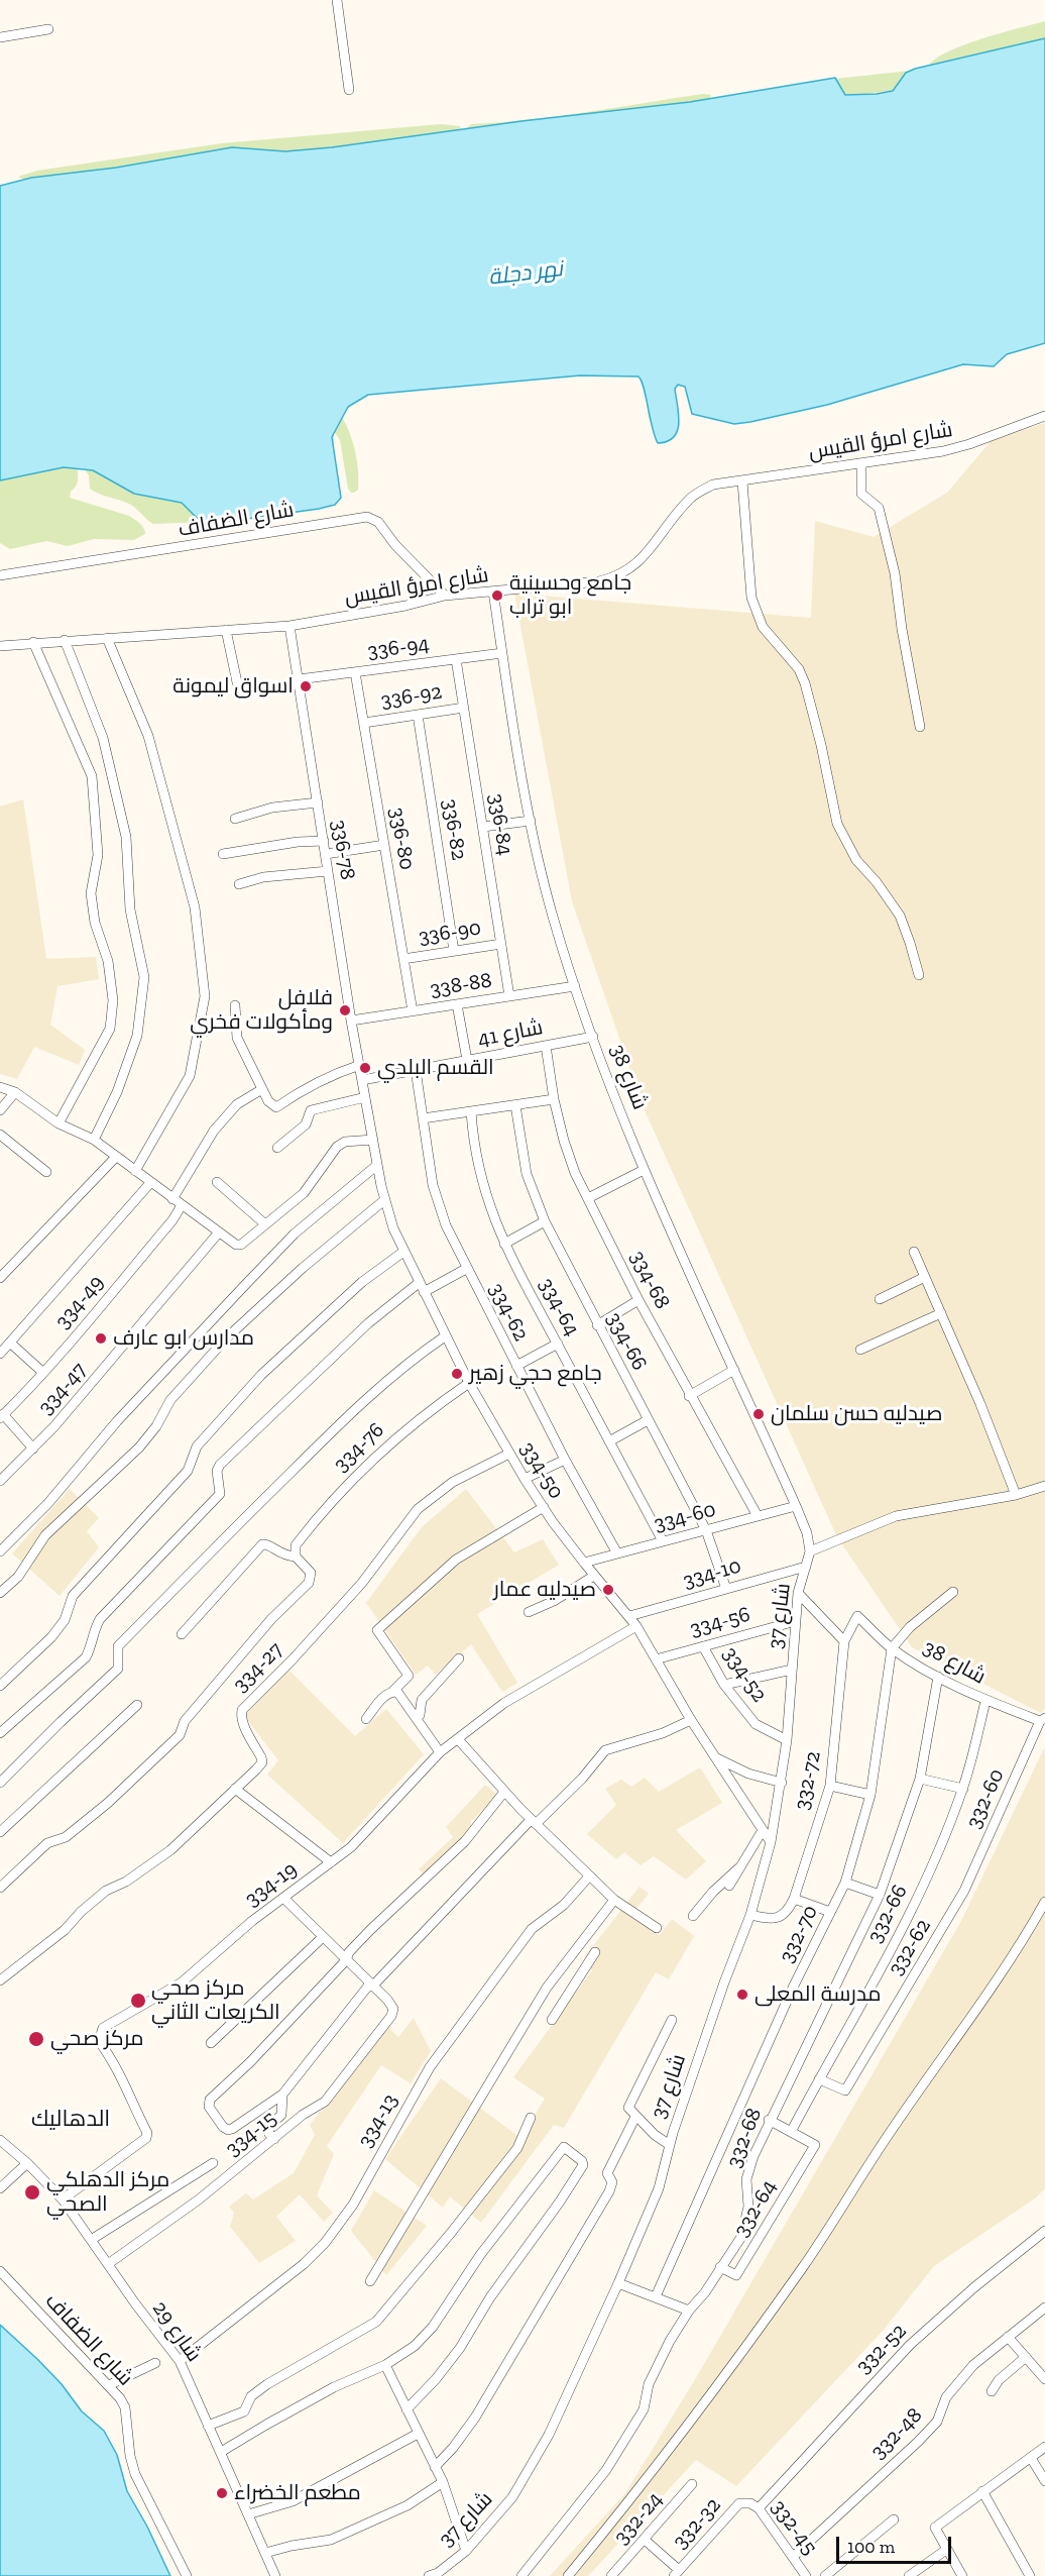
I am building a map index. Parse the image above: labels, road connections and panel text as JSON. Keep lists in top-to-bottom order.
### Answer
{
  "streets": {
    "street": [
      "شارع امرؤ القيس",
      "شارع الضفاف",
      "336-94",
      "336-92",
      "336-84",
      "336-82",
      "336-80",
      "336-78",
      "336-90",
      "338-88",
      "شارع 41",
      "شارع 38",
      "334-68",
      "334-49",
      "334-64",
      "334-62",
      "334-66",
      "334-47",
      "334-76",
      "334-50",
      "334-60",
      "334-10",
      "شارع 37",
      "334-56",
      "334-27",
      "334-52",
      "332-72",
      "332-60",
      "334-19",
      "332-66",
      "332-70",
      "332-62",
      "334-13",
      "334-15",
      "332-68",
      "332-64",
      "شارع 29",
      "332-52",
      "332-48",
      "332-24",
      "332-32",
      "332-45"
    ]
  },
  "crossings": [
    ["شارع امرؤ القيس", "شارع الضفاف"],
    ["شارع امرؤ القيس", "336-78"],
    ["شارع امرؤ القيس", "شارع 38"],
    ["336-94", "336-84"],
    ["336-94", "336-80"],
    ["336-94", "336-78"],
    ["336-94", "شارع 38"],
    ["336-92", "336-84"],
    ["336-92", "336-82"],
    ["336-92", "336-80"],
    ["336-84", "336-90"],
    ["336-84", "338-88"],
    ["336-82", "336-90"],
    ["336-80", "336-90"],
    ["336-80", "338-88"],
    ["336-78", "338-88"],
    ["336-78", "شارع 41"],
    ["336-78", "334-50"],
    ["338-88", "شارع 38"],
    ["شارع 41", "شارع 38"],
    ["شارع 41", "334-68"],
    ["شارع 41", "334-62"],
    ["شارع 41", "334-50"],
    ["شارع 38", "334-60"],
    ["شارع 38", "شارع 37"],
    ["شارع 38", "332-72"],
    ["شارع 38", "332-60"],
    ["شارع 38", "332-66"],
    ["شارع 38", "332-70"],
    ["شارع 38", "332-68"],
    ["334-68", "334-60"],
    ["334-64", "334-60"],
    ["334-62", "334-60"],
    ["334-66", "334-60"],
    ["334-66", "334-10"],
    ["334-76", "334-50"],
    ["334-50", "334-60"],
    ["334-50", "334-10"],
    ["334-50", "شارع 37"],
    ["334-50", "334-56"],
    ["334-50", "334-27"],
    ["334-50", "334-19"],
    ["334-10", "شارع 37"],
    ["شارع 37", "334-56"],
    ["شارع 37", "334-52"],
    ["334-56", "334-52"],
    ["332-60", "332-62"],
    ["334-19", "شارع 29"],
    ["332-66", "332-62"],
    ["332-66", "332-64"],
    ["334-13", "شارع 29"],
    ["334-15", "شارع 29"],
    ["332-68", "332-64"],
    ["332-52", "332-32"],
    ["332-52", "332-45"],
    ["332-48", "332-45"],
    ["332-32", "332-45"]
  ],
  "districts": ["الدهاليك"],
  "water": ["نهر دجلة"],
  "places": [
    "جامع وحسينية ابو تراب",
    "اسواق ليمونة",
    "فلافل ومأكولات فخري",
    "القسم البلدي",
    "مدارس ابو عارف",
    "جامع حجي زهير",
    "صيدليه حسن سلمان",
    "صيدليه عمار",
    "مدرسة المعلى",
    "مركز صحي الكريعات الثاني",
    "مركز صحي",
    "مركز الدهلكي الصحي",
    "مطعم الخضراء"
  ],
  "scale_bar": "100 m"
}
